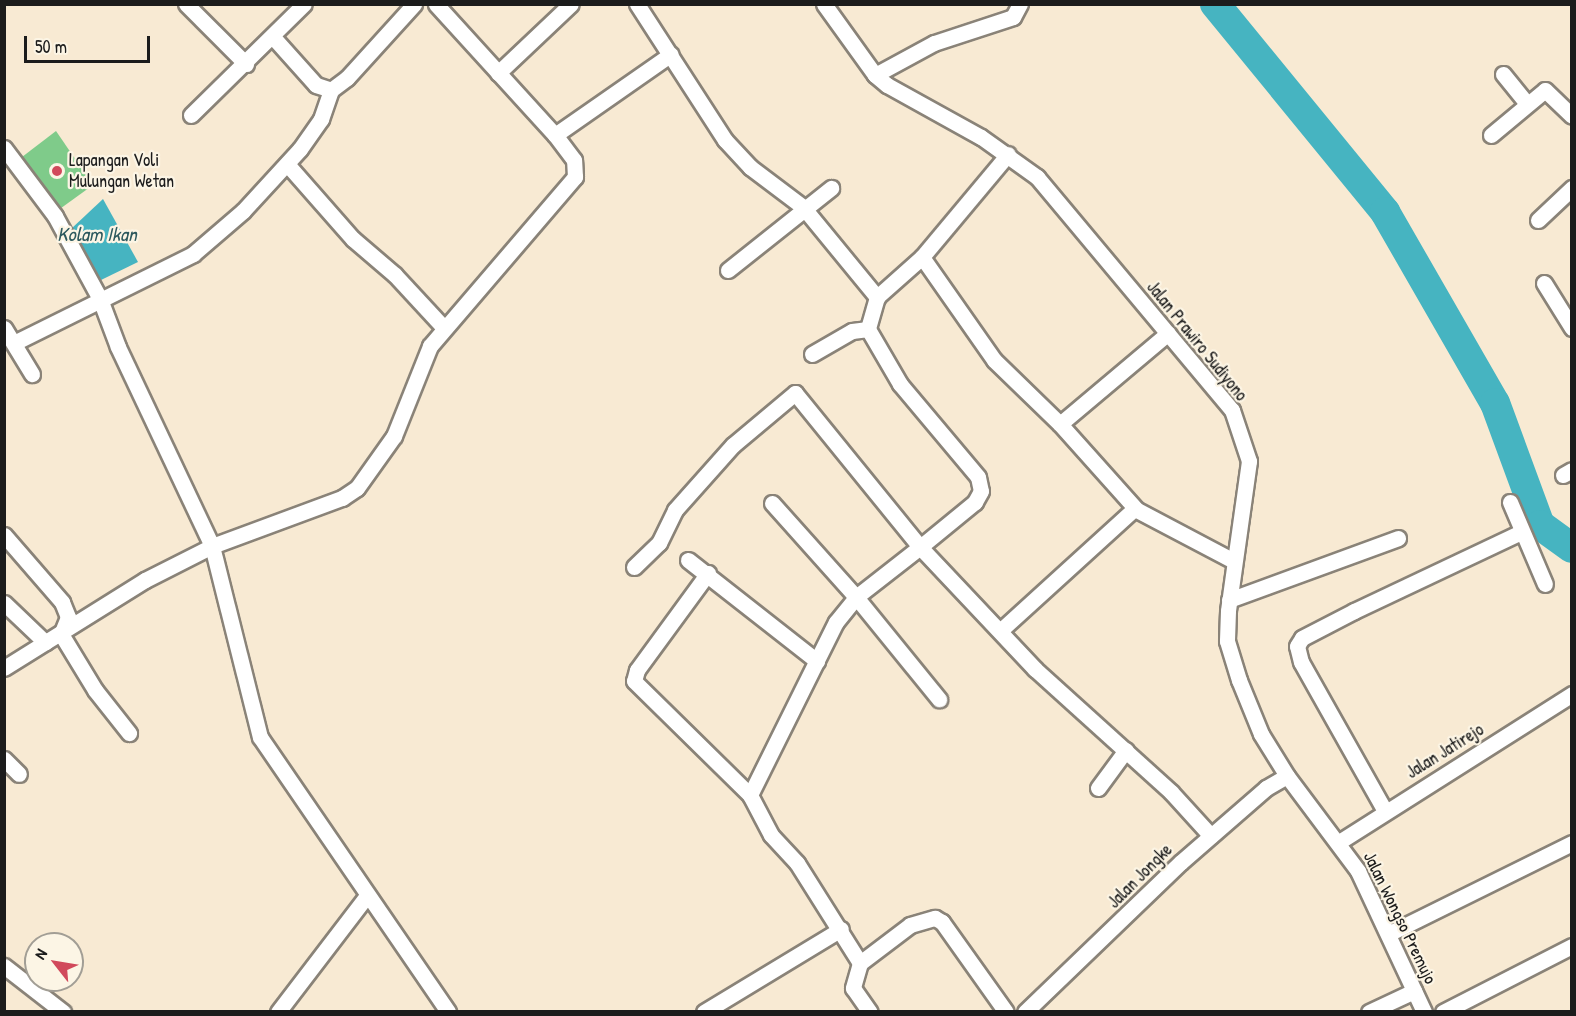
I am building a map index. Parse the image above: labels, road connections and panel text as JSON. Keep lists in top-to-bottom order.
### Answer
{
  "streets": {
    "street": [
      "Jalan Prawiro Sudiyono",
      "Jalan Jatirejo",
      "Jalan Jongke",
      "Jalan Wongso Premujo"
    ]
  },
  "crossings": [
    ["Jalan Prawiro Sudiyono", "Jalan Jatirejo"],
    ["Jalan Prawiro Sudiyono", "Jalan Jongke"],
    ["Jalan Prawiro Sudiyono", "Jalan Wongso Premujo"],
    ["Jalan Jatirejo", "Jalan Wongso Premujo"]
  ],
  "water": ["Kolam Ikan"],
  "places": ["Lapangan Voli Mulungan Wetan"],
  "scale_bar": "50 m",
  "north": "top left"
}
